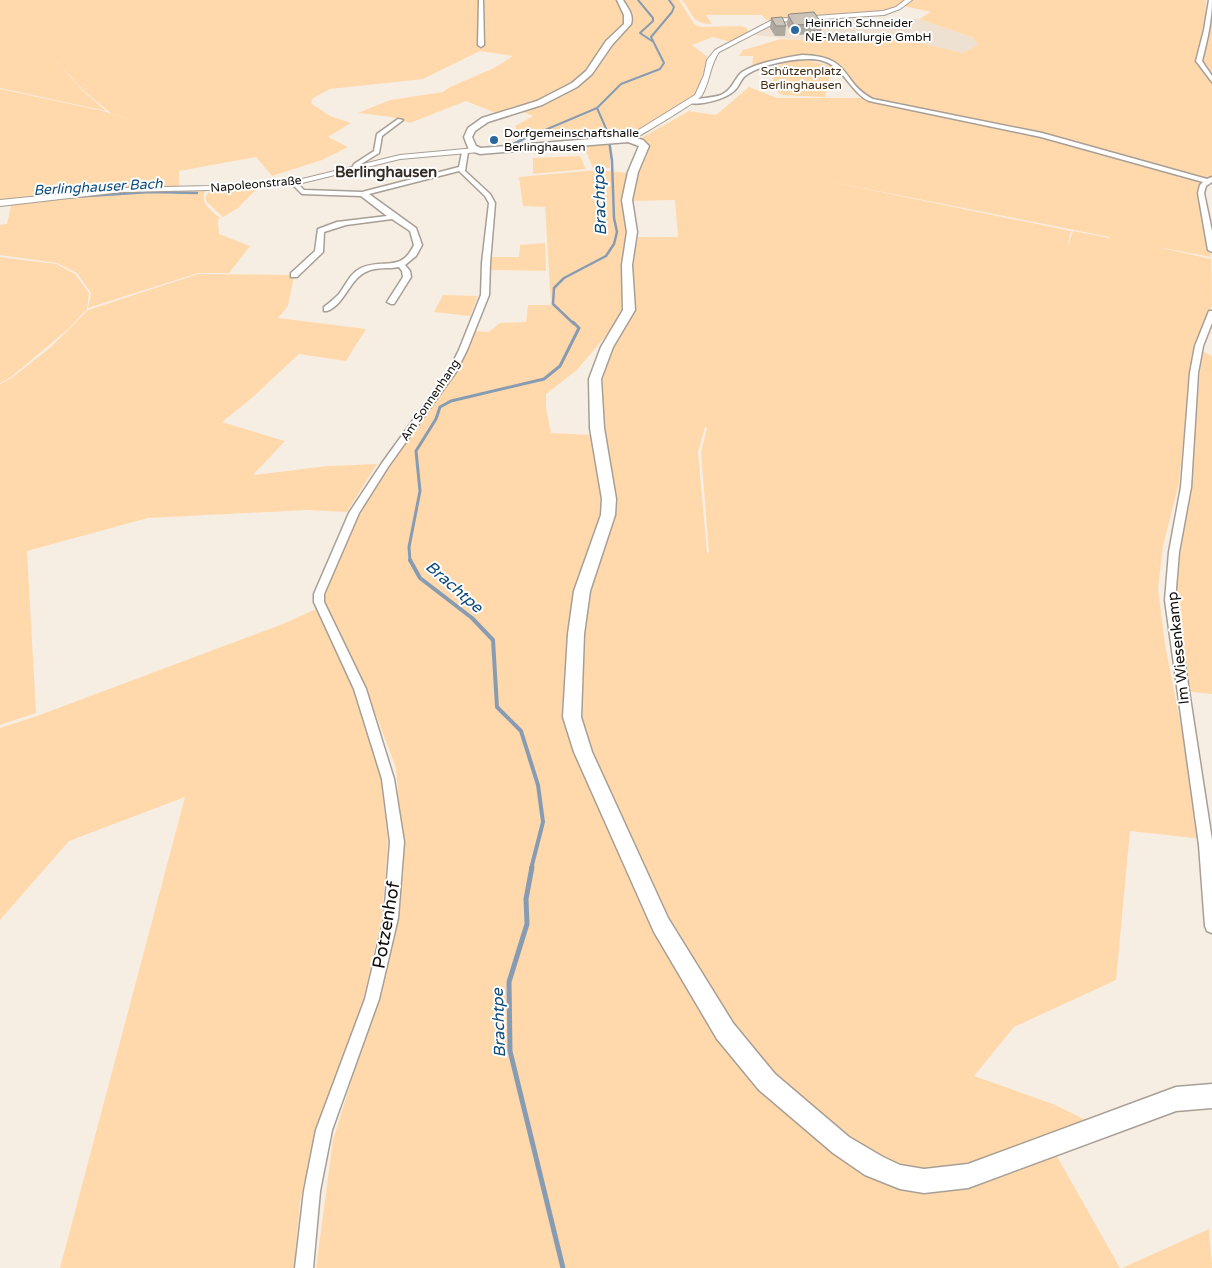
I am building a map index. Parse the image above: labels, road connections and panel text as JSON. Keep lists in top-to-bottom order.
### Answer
{
  "streets": {
    "main road": ["Napoleonstraße"],
    "street": ["Am Sonnenhang", "Im Wiesenkamp", "Potzenhof"]
  },
  "crossings": [
    ["Am Sonnenhang", "Potzenhof"]
  ],
  "districts": ["Berlinghausen"],
  "water": ["Berlinghauser Bach", "Brachtpe"],
  "parks": ["Schützenplatz Berlinghausen"],
  "places": ["Heinrich Schneider NE-Metallurgie GmbH", "Dorfgemeinschaftshalle Berlinghausen"]
}
